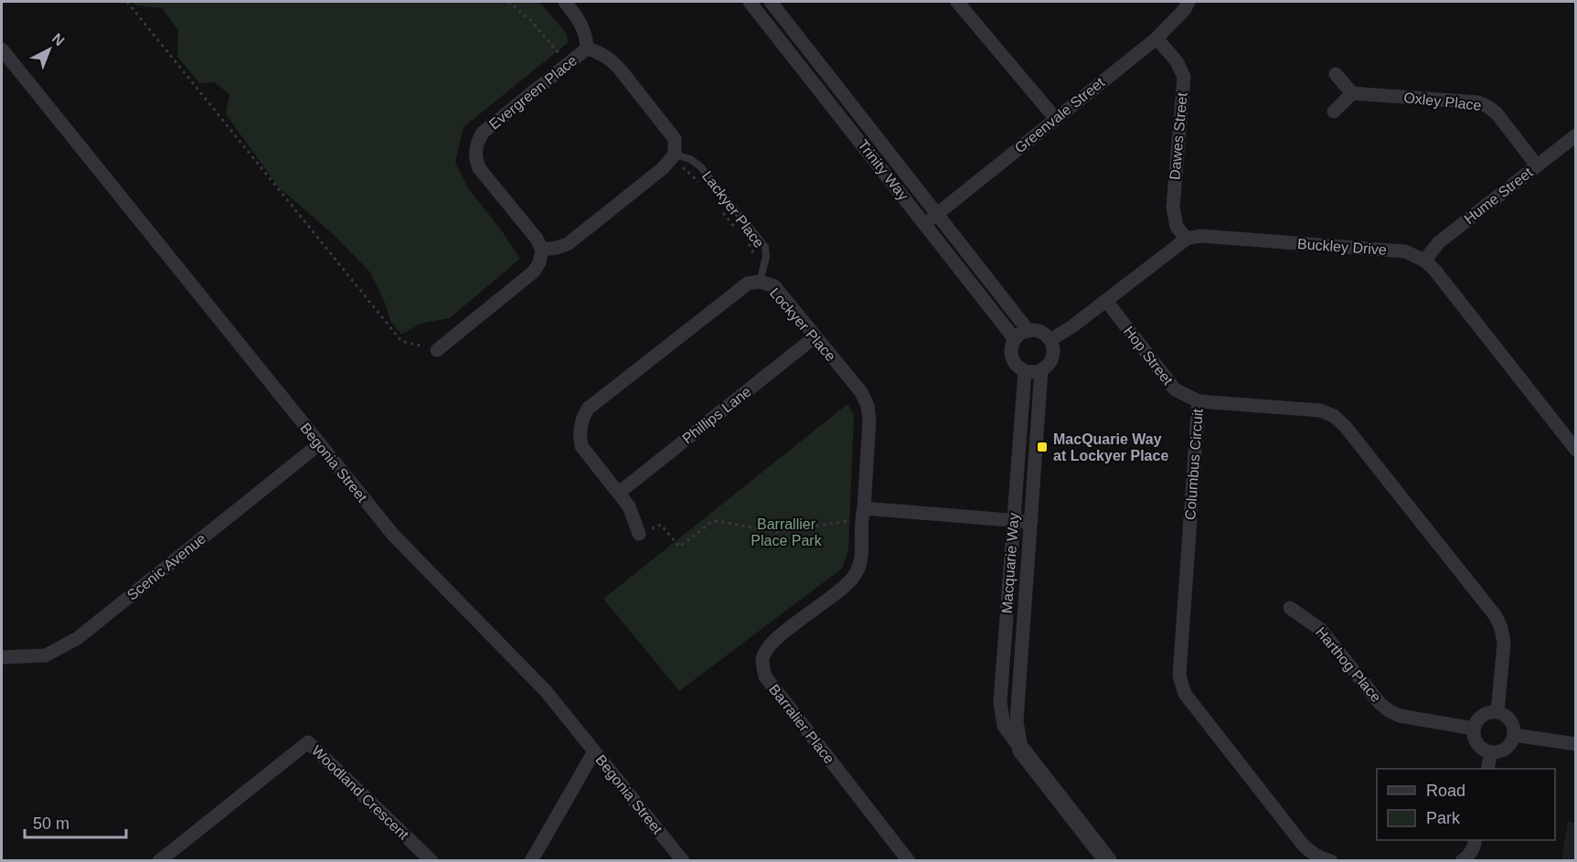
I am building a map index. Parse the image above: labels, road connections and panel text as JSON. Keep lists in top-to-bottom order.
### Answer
{
  "streets": {
    "street": [
      "Evergreen Place",
      "Oxley Place",
      "Greenvale Street",
      "Dawes Street",
      "Trinity Way",
      "Hume Street",
      "Buckley Drive",
      "Lockyer Place",
      "Hop Street",
      "Phillips Lane",
      "Begonia Street",
      "Columbus Circuit",
      "Macquarie Way",
      "Scenic Avenue",
      "Harthog Place",
      "Barralier Place",
      "Woodland Crescent"
    ],
    "lane": ["Lackyer Place"]
  },
  "crossings": [
    ["Oxley Place", "Hume Street"],
    ["Greenvale Street", "Dawes Street"],
    ["Greenvale Street", "Trinity Way"],
    ["Dawes Street", "Buckley Drive"],
    ["Trinity Way", "Macquarie Way"],
    ["Hume Street", "Buckley Drive"],
    ["Lackyer Place", "Lockyer Place"],
    ["Lockyer Place", "Phillips Lane"],
    ["Lockyer Place", "Barralier Place"],
    ["Hop Street", "Columbus Circuit"],
    ["Begonia Street", "Scenic Avenue"],
    ["Columbus Circuit", "Harthog Place"]
  ],
  "parks": ["Barrallier Place Park"],
  "places": {
    "transit": ["MacQuarie Way at Lockyer Place"]
  },
  "legend": ["Road", "Park"],
  "scale_bar": "50 m",
  "north": "top right"
}
